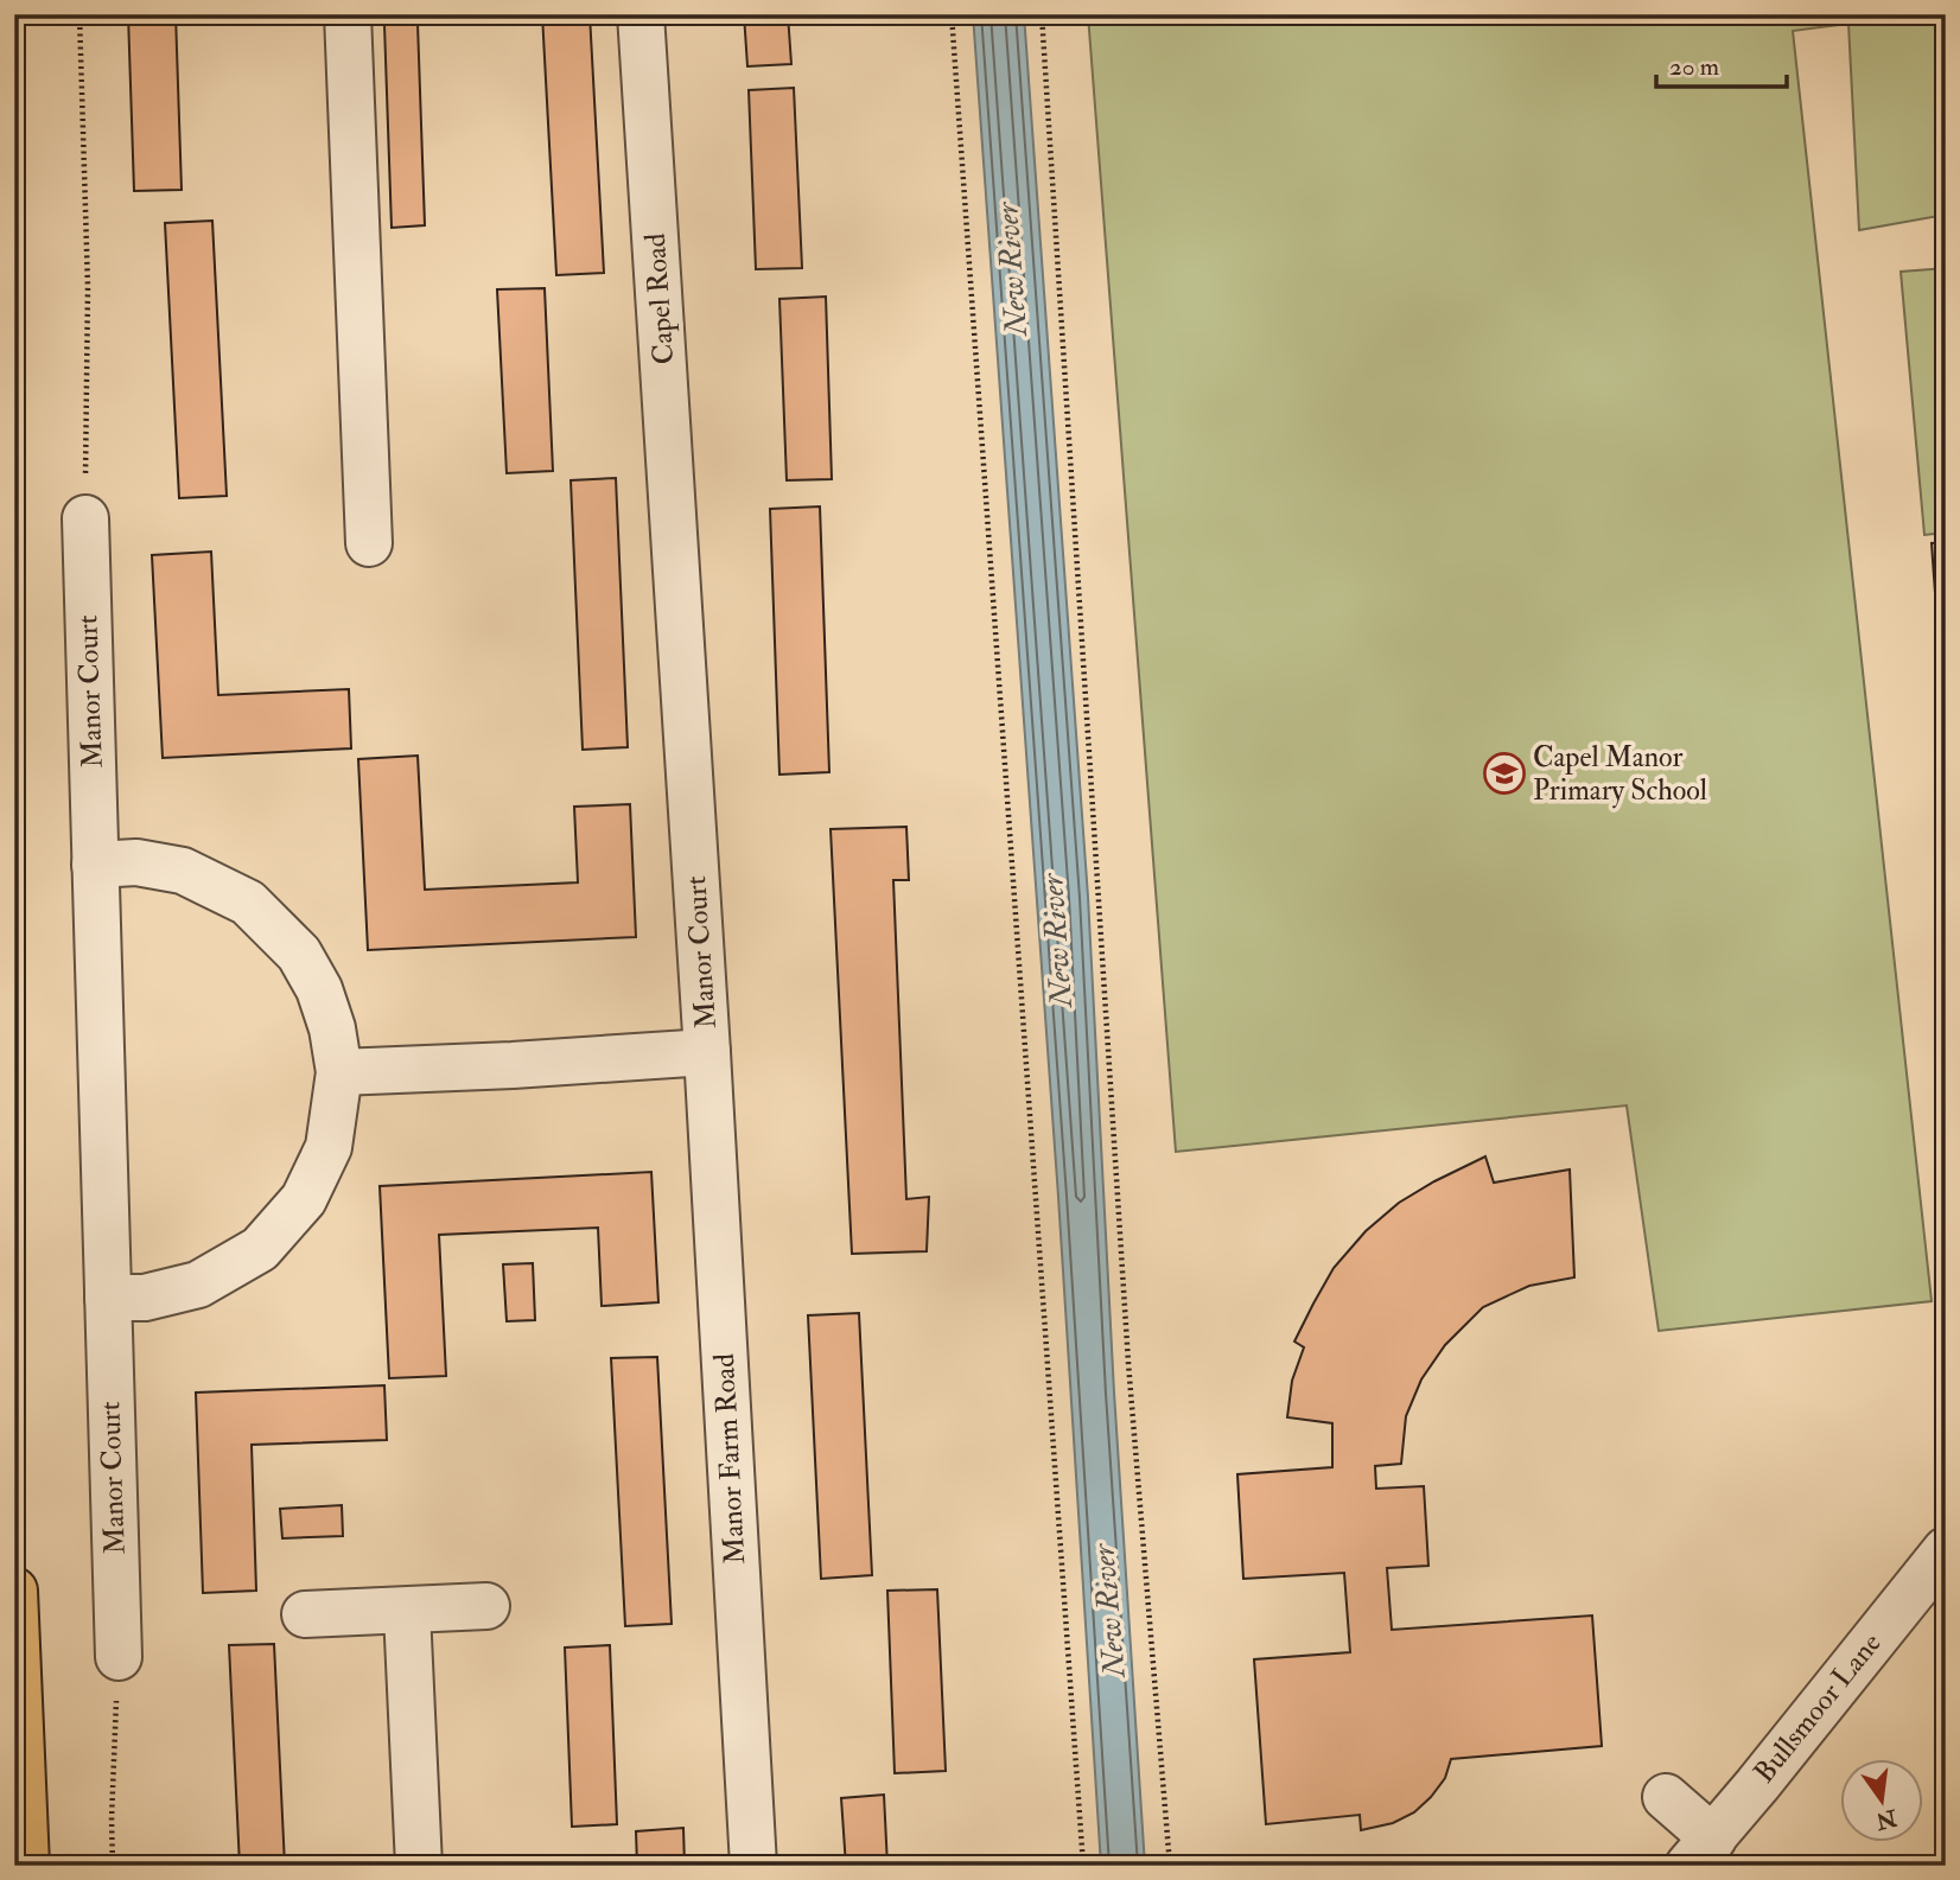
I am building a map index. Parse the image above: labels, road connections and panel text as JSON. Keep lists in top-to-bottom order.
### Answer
{
  "streets": {
    "street": [
      "Capel Road",
      "Manor Court",
      "Manor Farm Road",
      "Bullsmoor Lane"
    ]
  },
  "crossings": [
    ["Capel Road", "Manor Court"],
    ["Manor Court", "Manor Farm Road"]
  ],
  "water": ["New River"],
  "places": {
    "school or university": ["Capel Manor Primary School"]
  },
  "scale_bar": "20 m",
  "north": "bottom"
}
